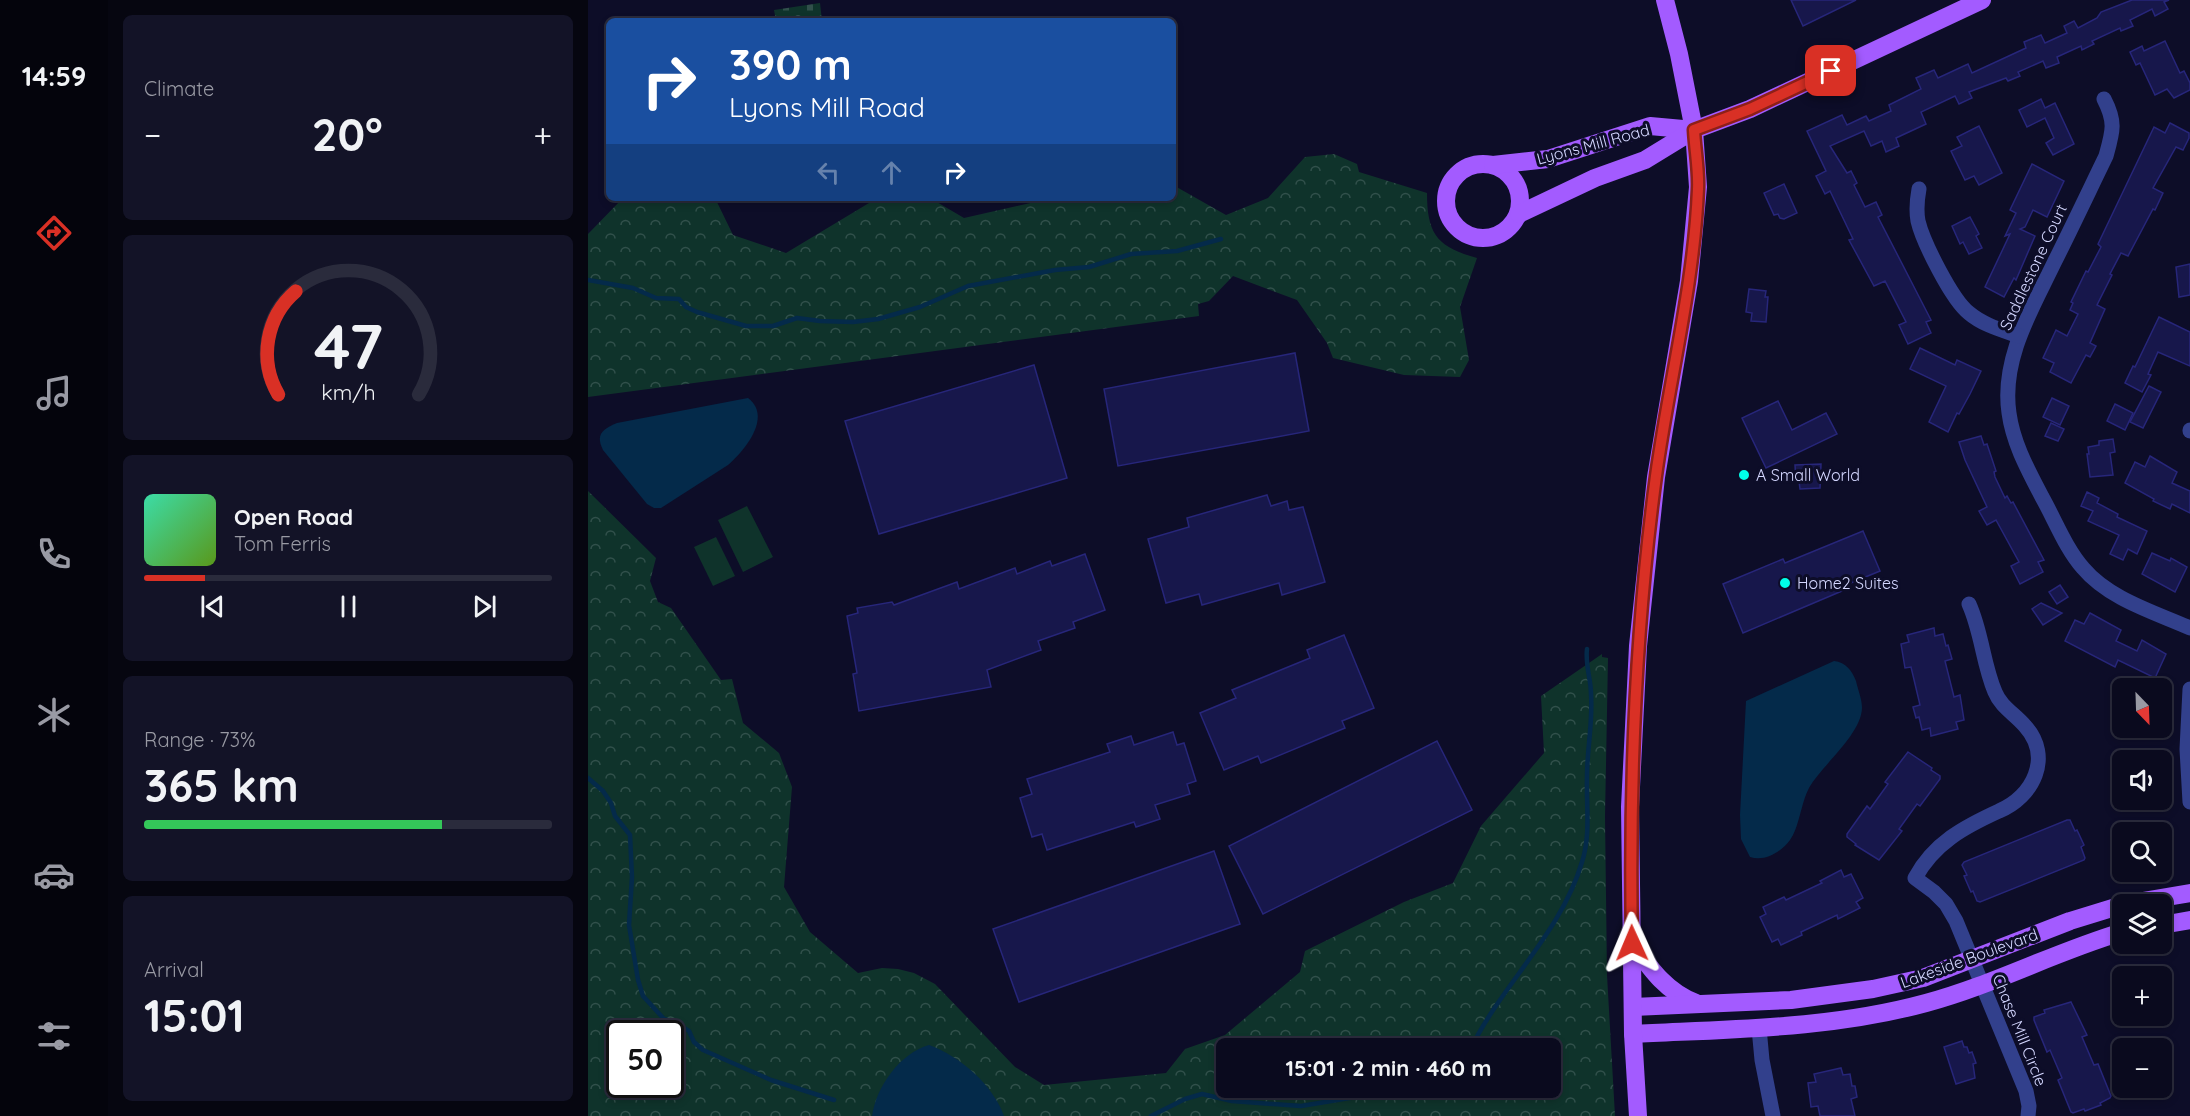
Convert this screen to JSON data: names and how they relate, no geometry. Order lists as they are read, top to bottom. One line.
{"streets":{"main road":["Lyons Mill Road","Lakeside Boulevard"],"street":["Saddlestone Court","Chase Mill Circle"]},"crossings":[["Lakeside Boulevard","Chase Mill Circle"]],"places":["A Small World","Home2 Suites"],"north":"bottom right","page":{"tabs":"14:59","tile":["Climate",["Range · 73%","365 km"],["Arrival","15:01"]],"turn":["390 m","Lyons Mill Road"],"heat":["−","20°","+"],"song":["Open Road","Tom Ferris"],"map_buttons":["+","−"],"limit":"50","trip":"15:01 · 2 min · 460 m","gauge":["47","km/h"]}}
